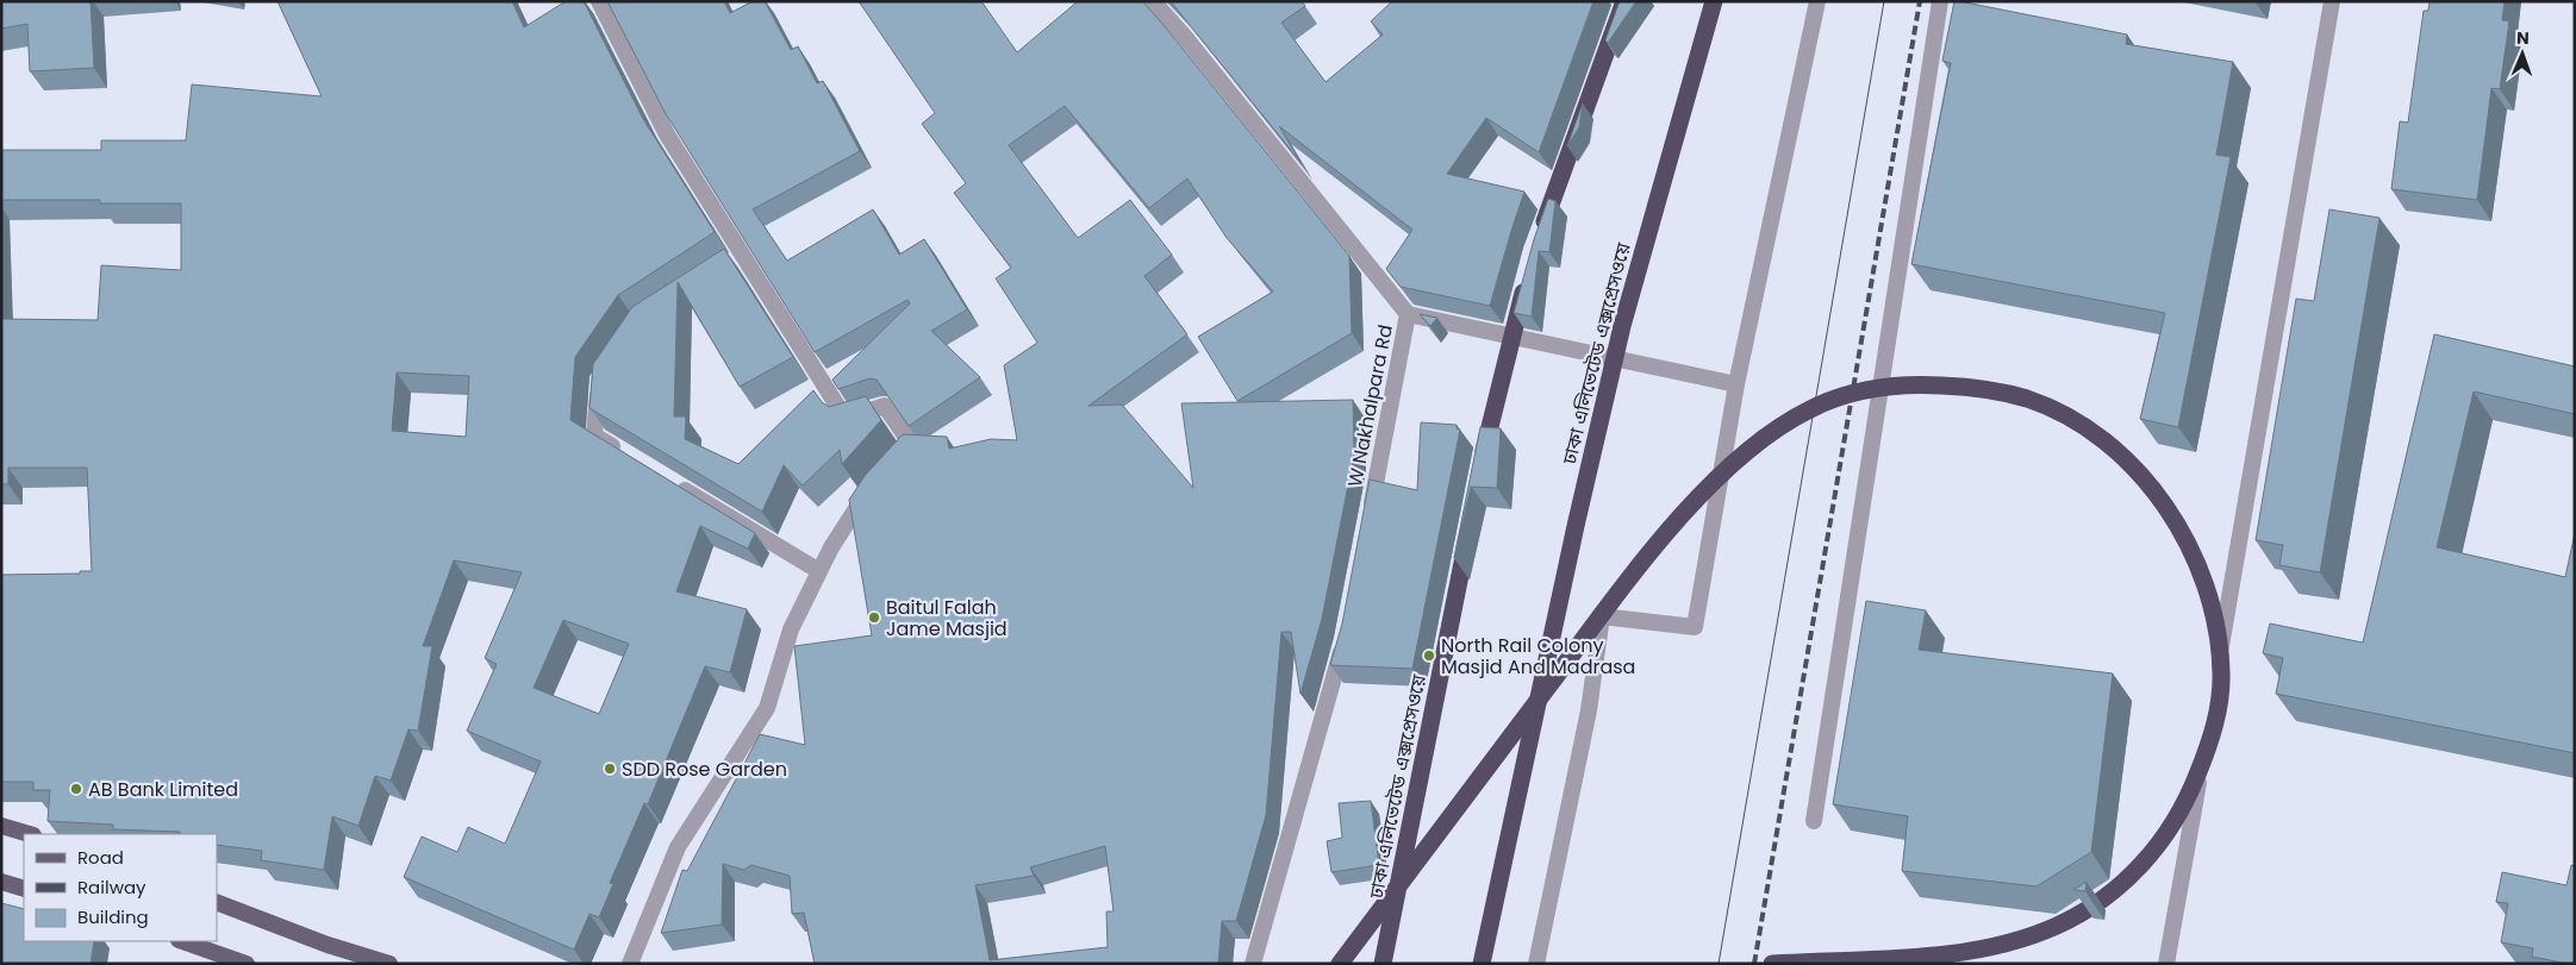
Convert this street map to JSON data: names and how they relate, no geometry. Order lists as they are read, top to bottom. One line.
{"streets":{"highway":["ঢাকা এলিভেটেড এক্সপ্রেসওয়ে"],"street":["W Nakhalpara Rd"]},"places":["Baitul Falah Jame Masjid","North Rail Colony Masjid And Madrasa","SDD Rose Garden","AB Bank Limited"],"legend":["Road","Railway","Building"],"north":"top"}
